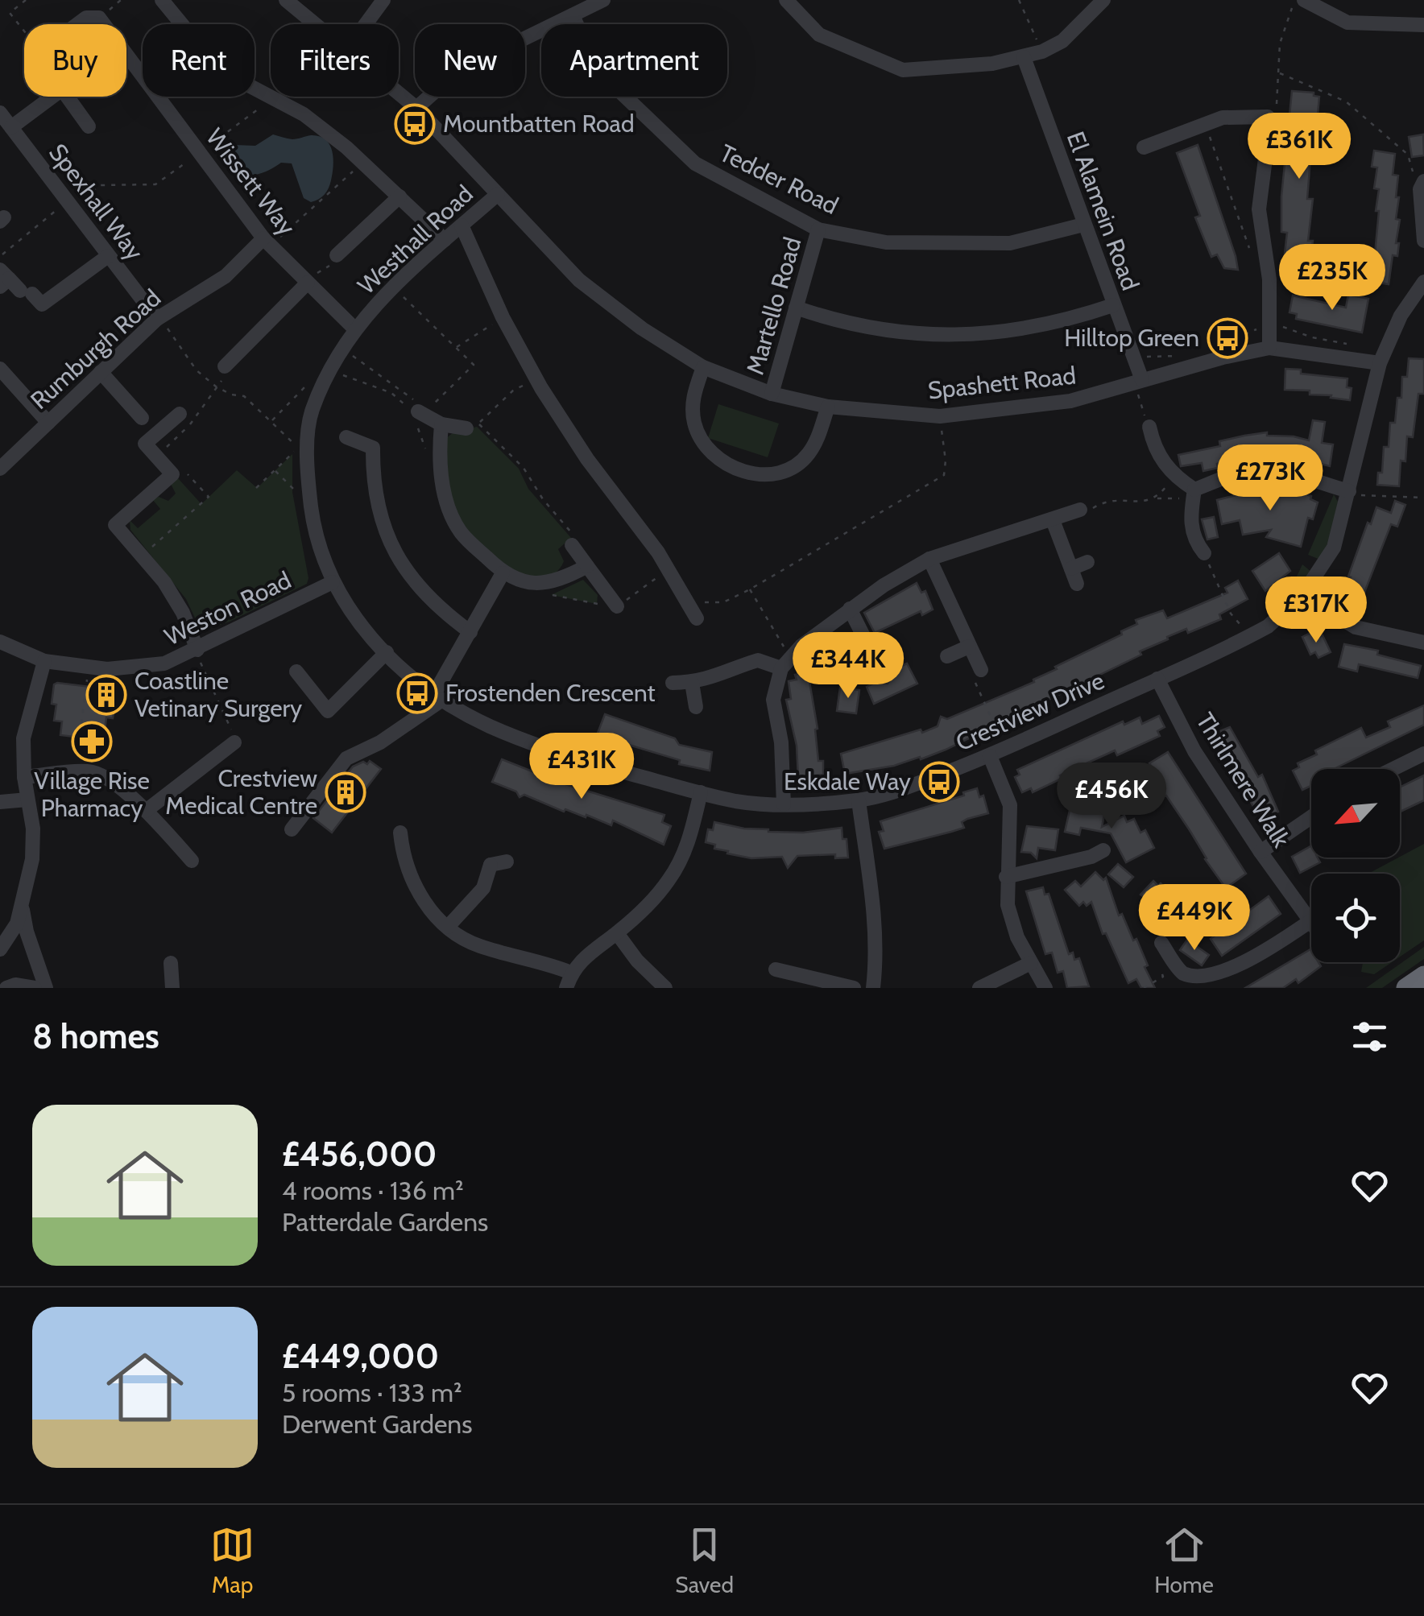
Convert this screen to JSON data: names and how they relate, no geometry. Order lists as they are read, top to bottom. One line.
{"streets":{"street":["Tedder Road","Wissett Way","Spexhall Way","El Alamein Road","Westhall Road","Martello Road","Rumburgh Road","Spashett Road","Weston Road","Crestview Drive","Thirlmere Walk"]},"crossings":[["Tedder Road","El Alamein Road"],["Tedder Road","Martello Road"],["Wissett Way","Westhall Road"],["Wissett Way","Rumburgh Road"],["Spexhall Way","Rumburgh Road"],["El Alamein Road","Spashett Road"],["Westhall Road","Spashett Road"],["Westhall Road","Weston Road"],["Westhall Road","Crestview Drive"],["Martello Road","Spashett Road"],["Spashett Road","Crestview Drive"],["Crestview Drive","Thirlmere Walk"]],"places":{"bus stop":["Mountbatten Road","Hilltop Green","Frostenden Crescent","Eskdale Way"],"building":["Coastline Vetinary Surgery","Crestview Medical Centre"],"pharmacy":["Village Rise Pharmacy"]},"north":"bottom left","page":{"chip":["Buy","Rent","Filters","New","Apartment"],"price":["£361K","£235K","£273K","£317K","£344K","£431K","£456K","£449K"],"heading":"8 homes","list":[{"name":"£456,000","note":"4 rooms · 136 m² · Patterdale Gardens"},{"name":"£449,000","note":"5 rooms · 133 m² · Derwent Gardens"}],"tabs":["Map","Saved","Home"]}}
